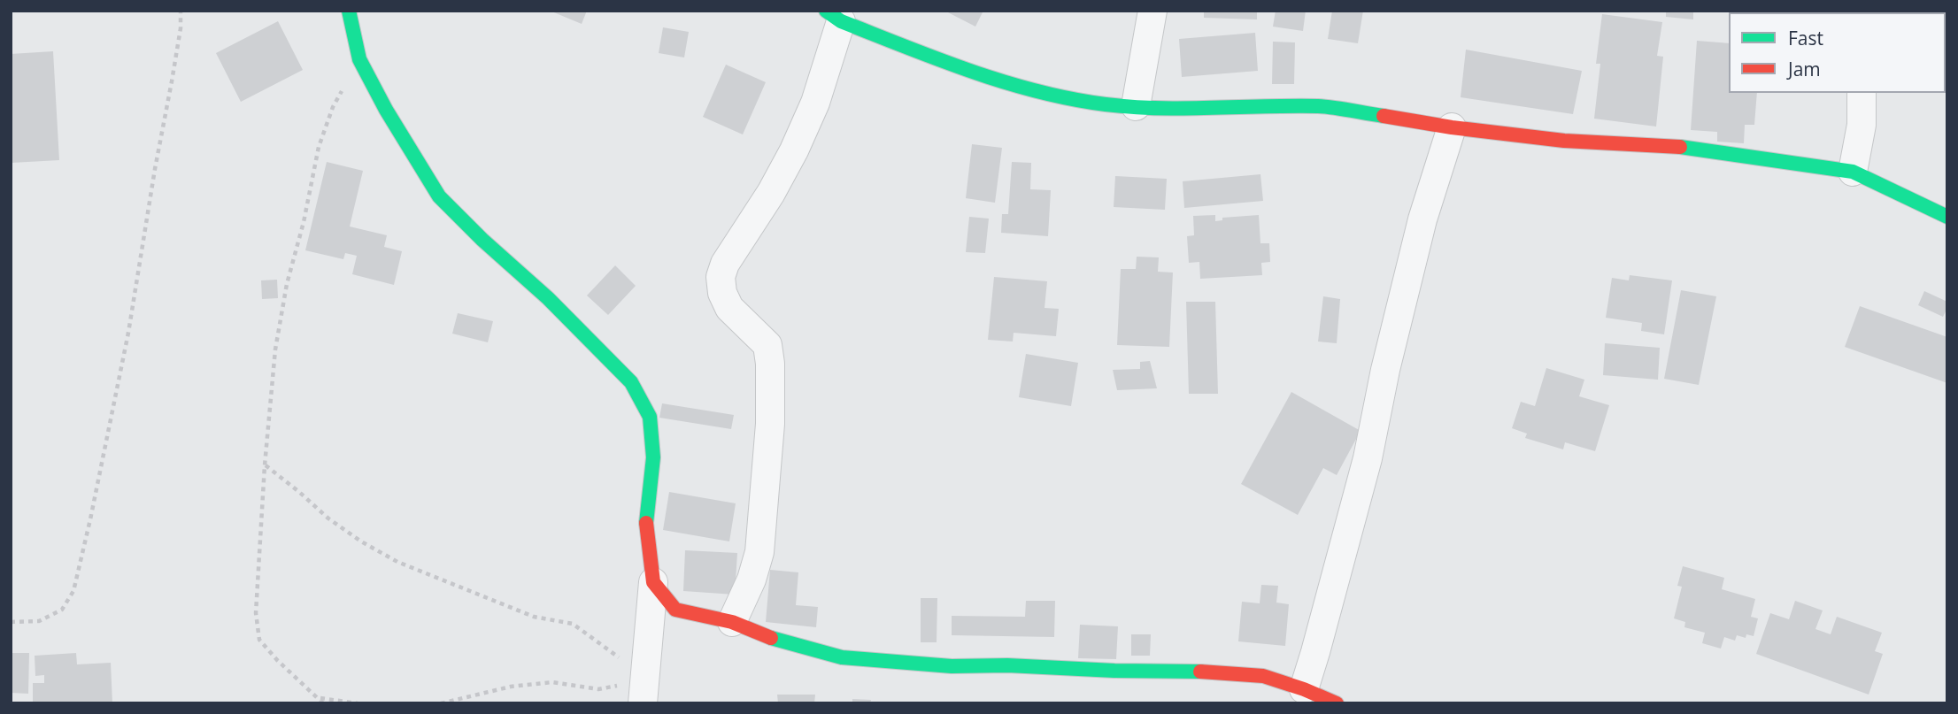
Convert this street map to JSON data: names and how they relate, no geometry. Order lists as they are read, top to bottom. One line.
{"legend":["Fast","Jam"]}
